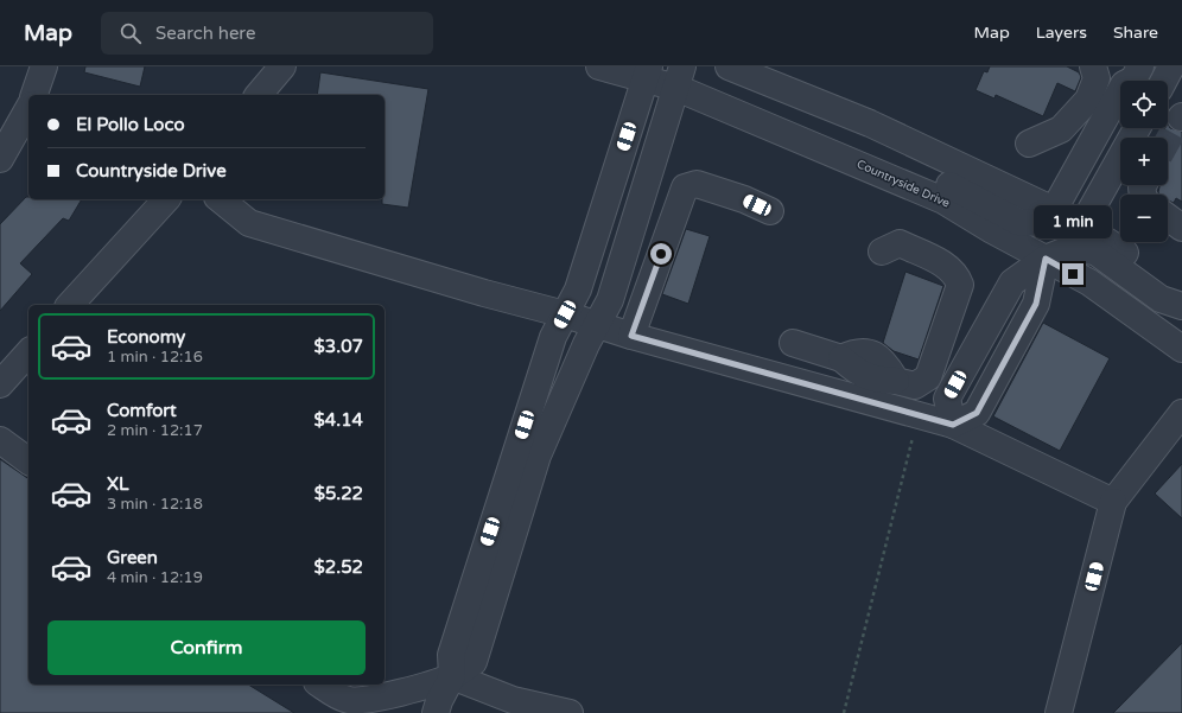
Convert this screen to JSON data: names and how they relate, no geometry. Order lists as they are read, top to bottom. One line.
{"streets":{"street":["Countryside Drive"]},"page":{"header":"Map","search":"Search here","nav":["Map","Layers","Share"],"map_buttons":["+","−"],"banner":["El Pollo Loco","Countryside Drive"],"bubble":"1 min","list":[{"name":"Economy","note":"1 min · 12:16","value":"$3.07"},{"name":"Comfort","note":"2 min · 12:17","value":"$4.14"},{"name":"XL","note":"3 min · 12:18","value":"$5.22"},{"name":"Green","note":"4 min · 12:19","value":"$2.52"}],"buttons":"Confirm"}}
